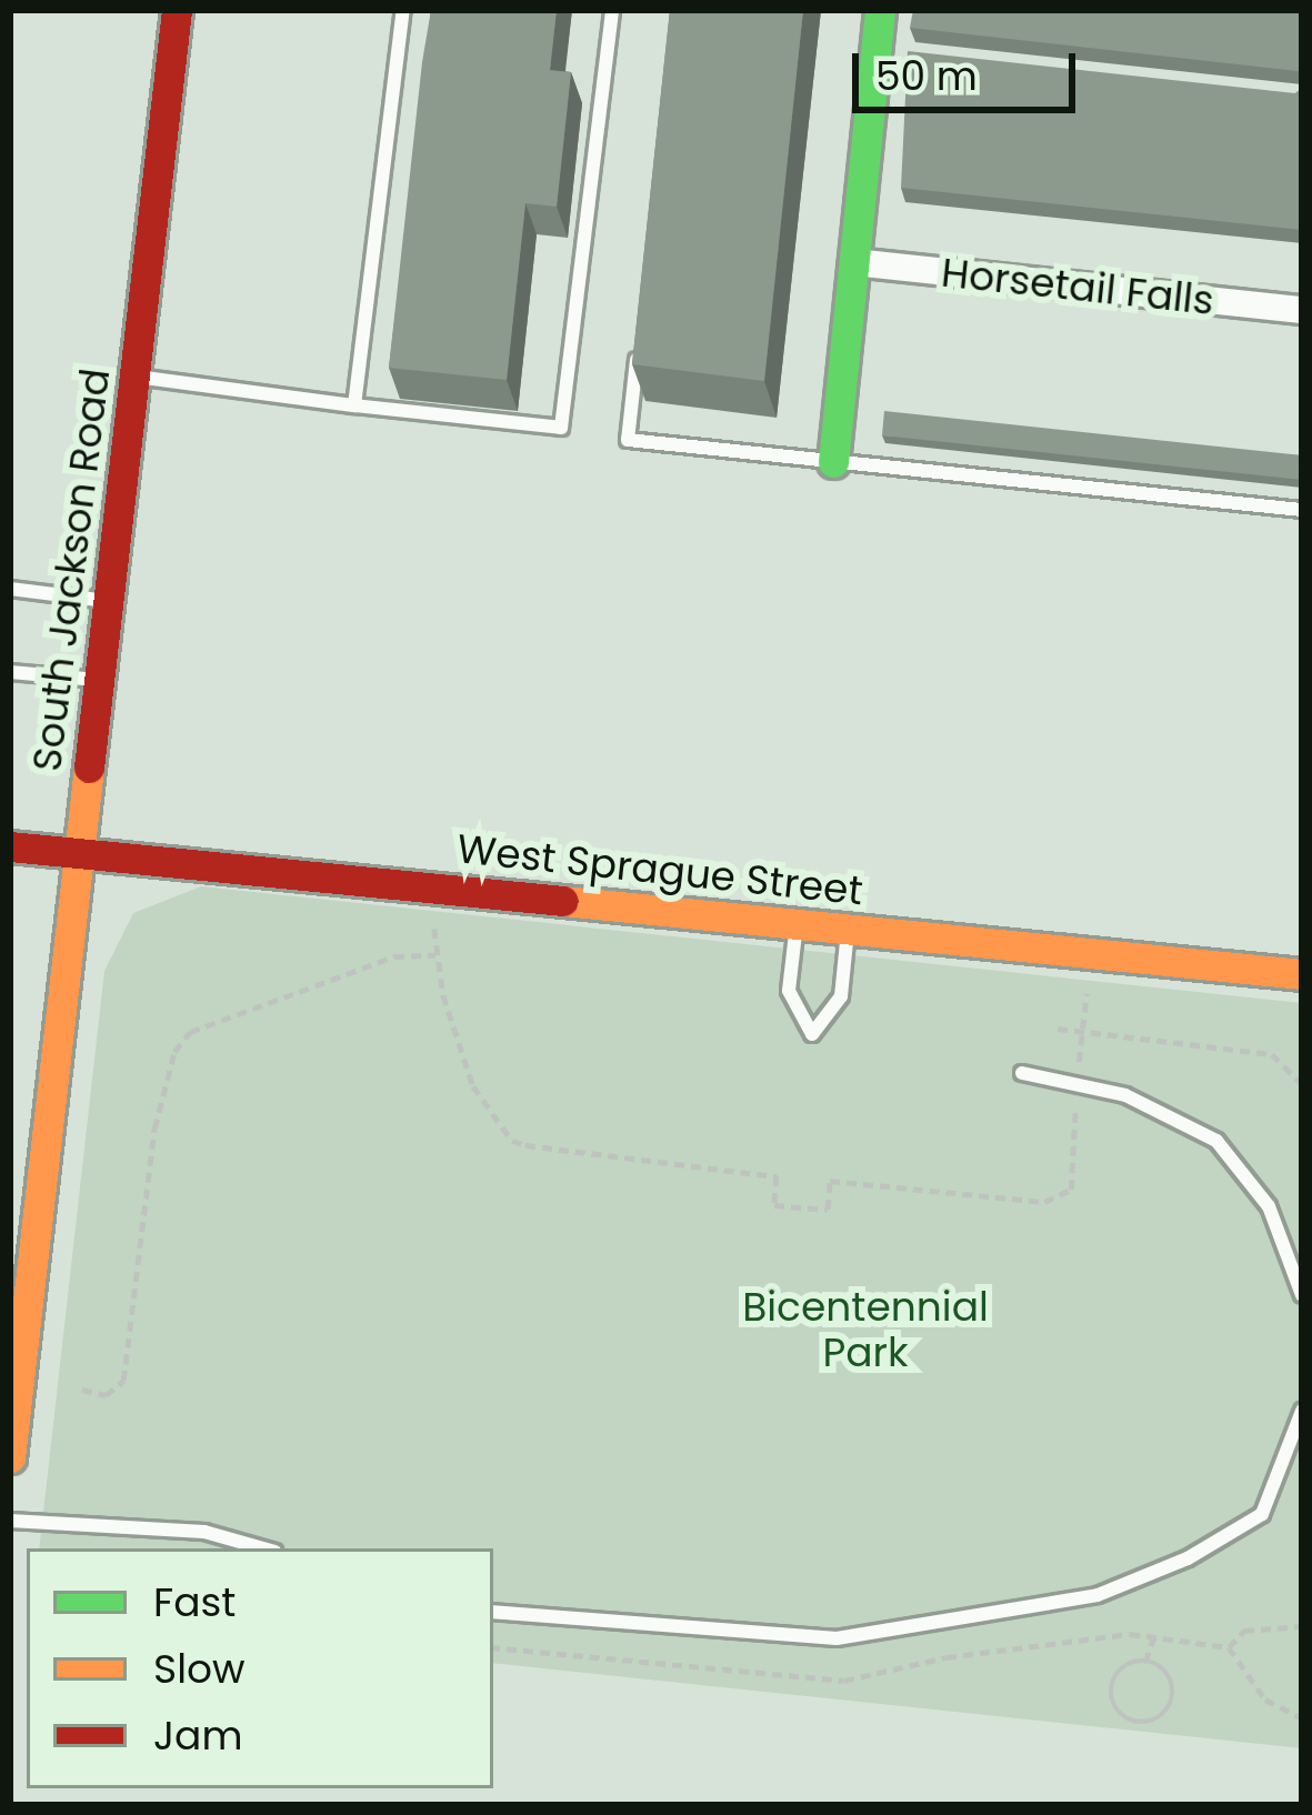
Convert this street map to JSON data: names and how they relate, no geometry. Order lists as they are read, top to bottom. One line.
{"streets":{"street":["Horsetail Falls","South Jackson Road","West Sprague Street"]},"crossings":[["South Jackson Road","West Sprague Street"]],"parks":["Bicentennial Park"],"legend":["Fast","Slow","Jam"],"scale_bar":"50 m"}
